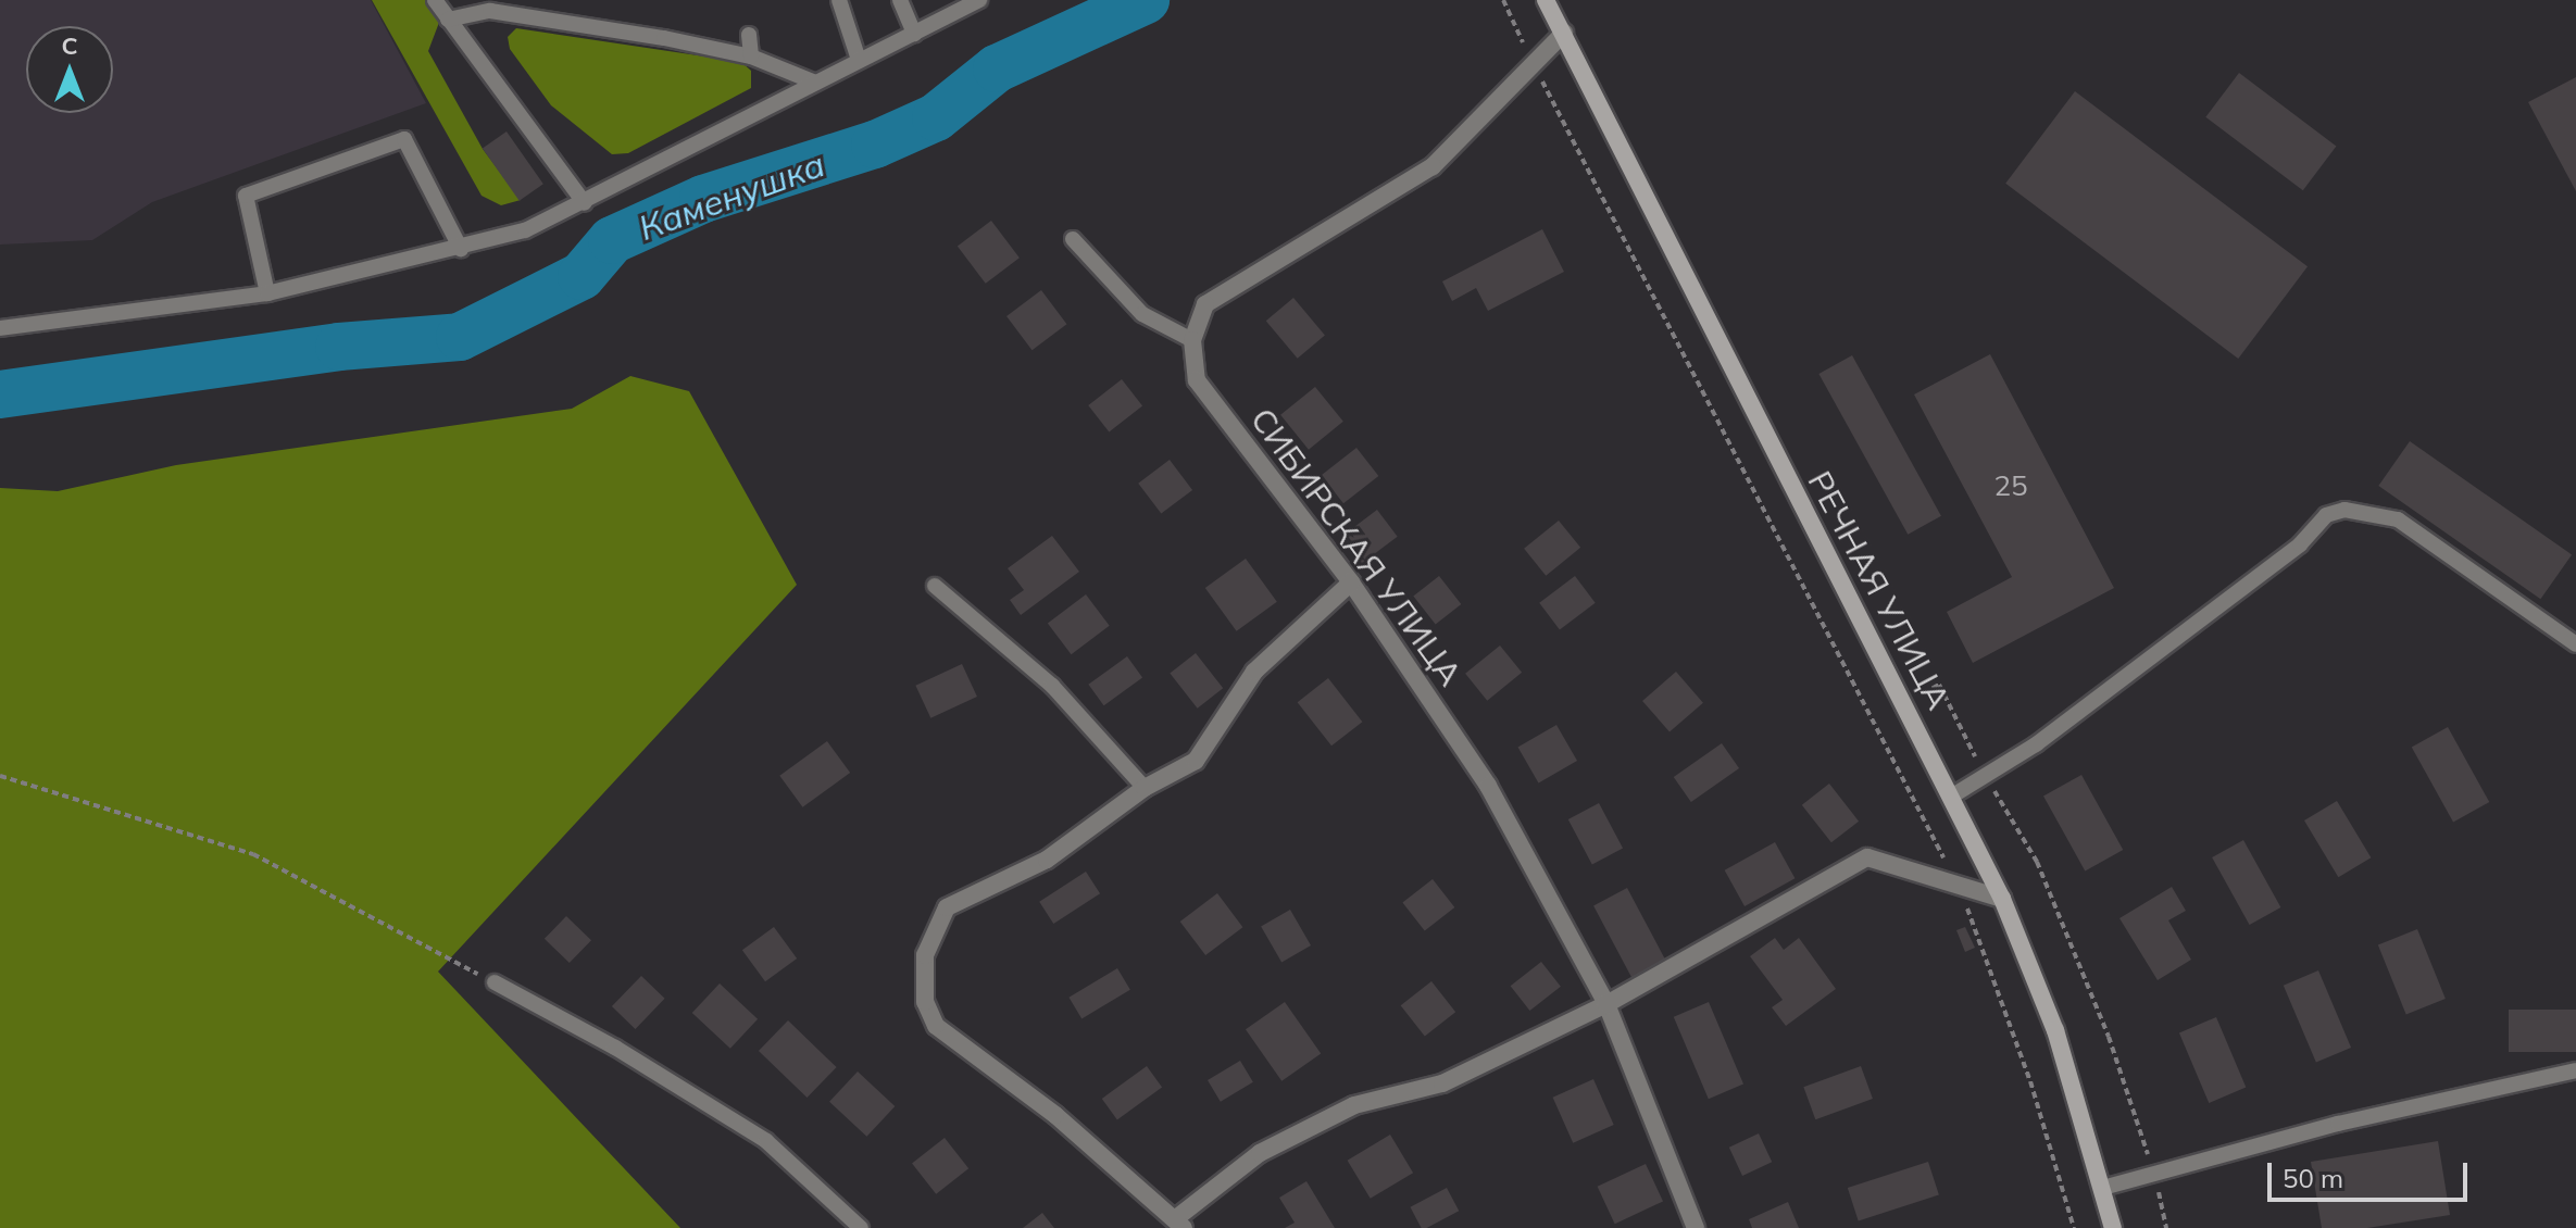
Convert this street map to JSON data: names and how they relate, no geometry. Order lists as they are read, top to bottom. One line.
{"streets":{"main road":["РЕЧНАЯ УЛИЦА"],"street":["СИБИРСКАЯ УЛИЦА"]},"water":["Каменушка"],"house_numbers":["25"],"scale_bar":"50 m","north":"top"}
